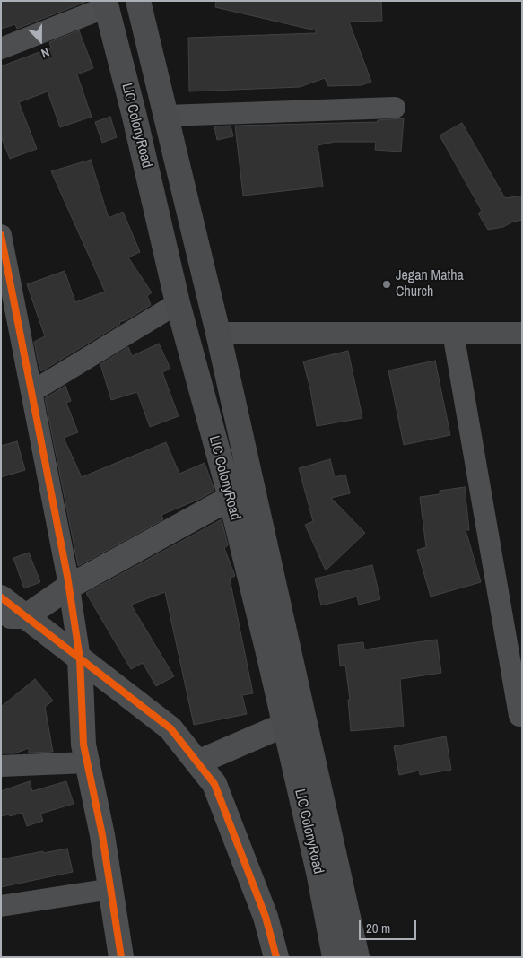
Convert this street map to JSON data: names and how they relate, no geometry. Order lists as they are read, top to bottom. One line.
{"streets":{"main road":["LIC ColonyRoad"]},"places":["Jegan Matha Church"],"scale_bar":"20 m","north":"bottom"}
